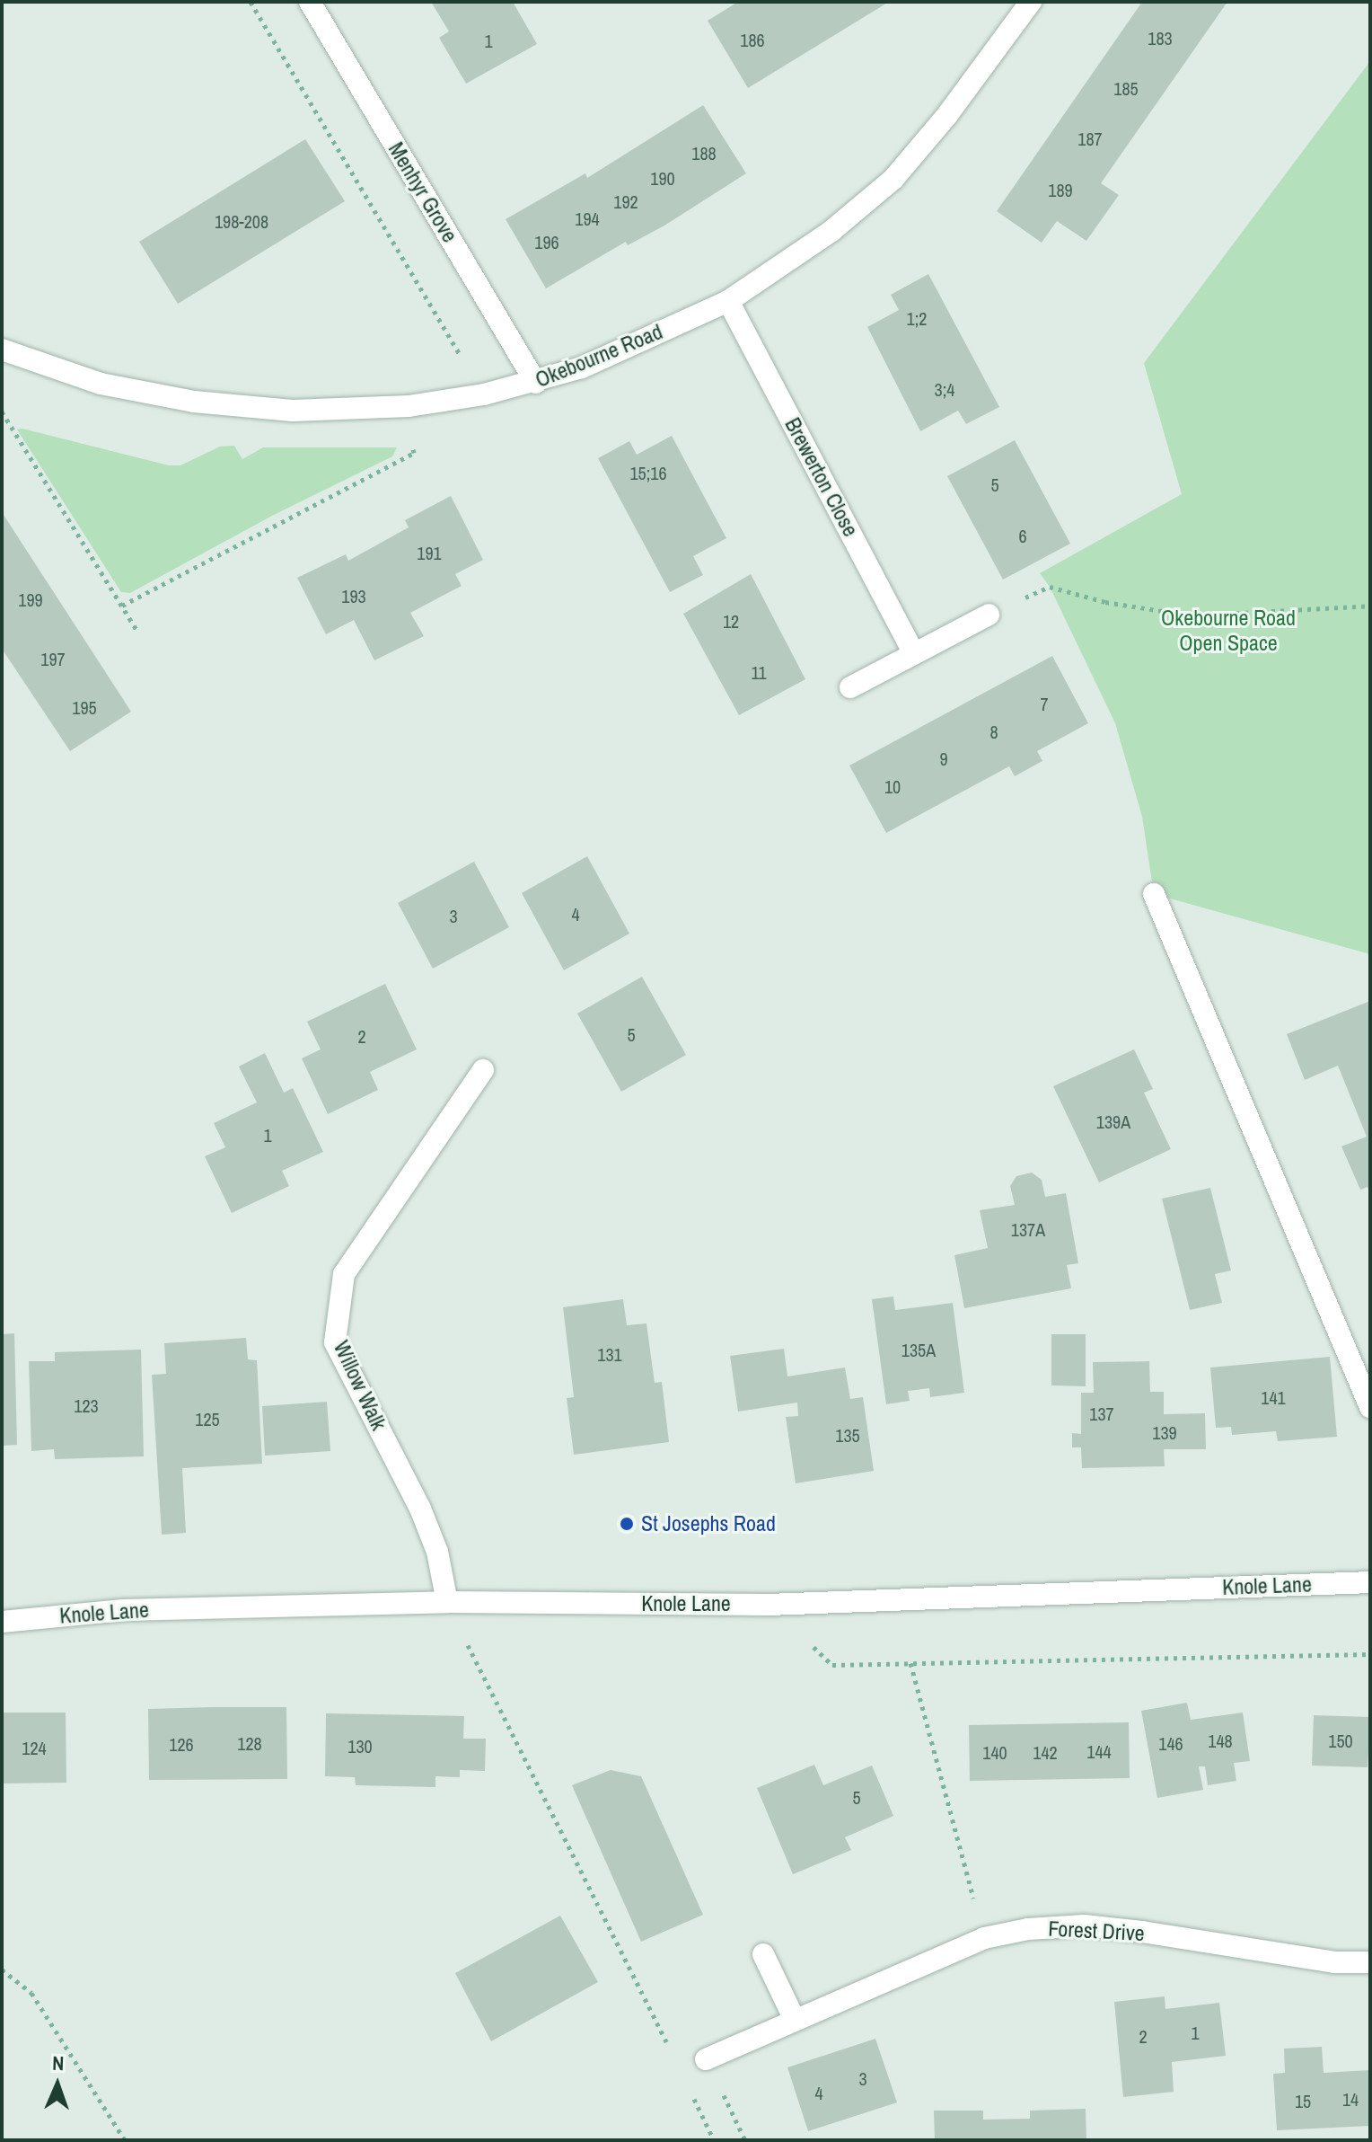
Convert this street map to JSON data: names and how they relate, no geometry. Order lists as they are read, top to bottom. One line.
{"streets":{"street":["Menhyr Grove","Okebourne Road","Brewerton Close","Willow Walk","Knole Lane","Forest Drive"]},"crossings":[["Menhyr Grove","Okebourne Road"],["Okebourne Road","Brewerton Close"],["Willow Walk","Knole Lane"]],"parks":["Okebourne Road Open Space"],"places":["St Josephs Road"],"house_numbers":["183","186","1","185","187","188","190","189","192","194","198-208","196","1;2","3;4","15;16","5","6","191","193","199","12","197","11","7","195","8","9","10","4","3","5","2","139A","1","137A","135A","131","141","123","137","125","139","135","148","150","128","146","126","130","124","144","140","142","5","1","2","3","4","14","15"],"north":"top"}
